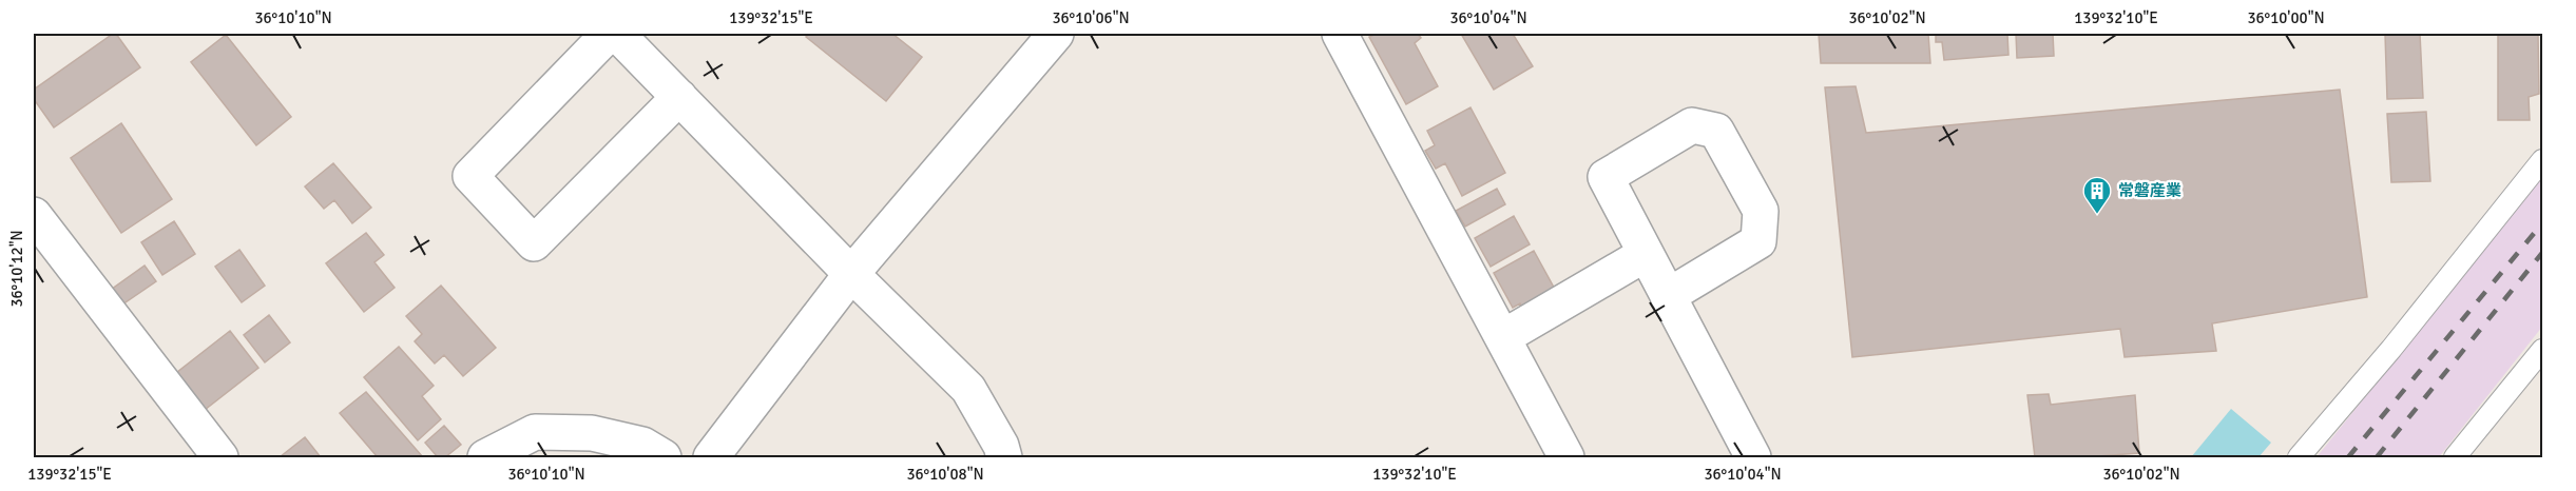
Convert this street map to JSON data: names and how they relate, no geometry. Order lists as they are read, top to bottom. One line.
{"places":{"building":["常磐産業"]},"coordinates":["36°10'10\"N","139°32'15\"E","36°10'06\"N","36°10'04\"N","36°10'02\"N","139°32'10\"E","36°10'00\"N","36°10'12\"N","36°10'08\"N"]}
